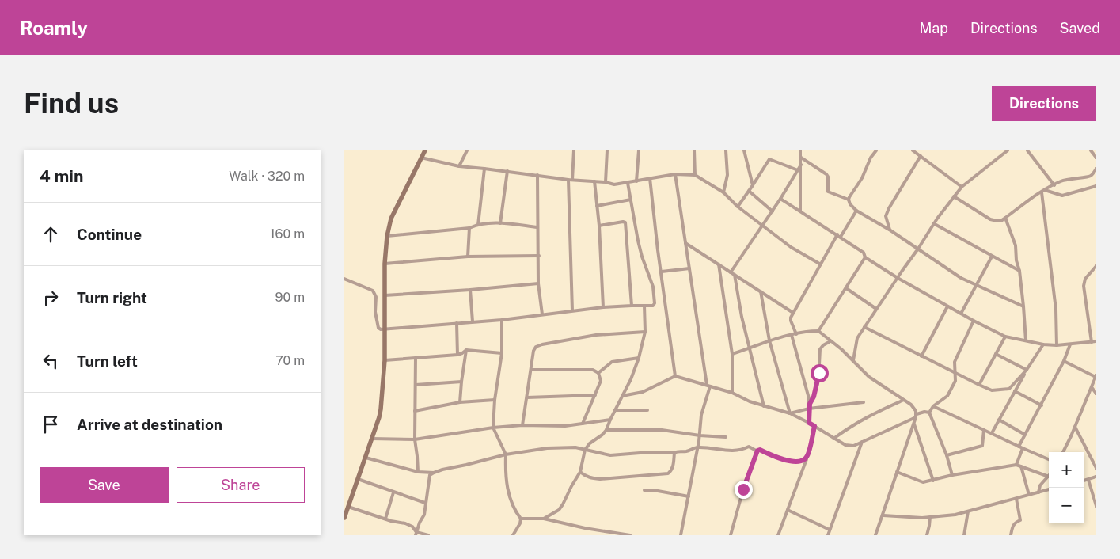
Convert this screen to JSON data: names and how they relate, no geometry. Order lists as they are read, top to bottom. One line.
{"page":{"header":"Roamly","nav":["Map","Directions","Saved"],"buttons":["Directions",["Save","Share"]],"title":"Find us","heading":["4 min","Walk · 320 m"],"list":[["Continue","160 m"],["Turn right","90 m"],["Turn left","70 m"],"Arrive at destination"],"map_buttons":["+","−"]}}
